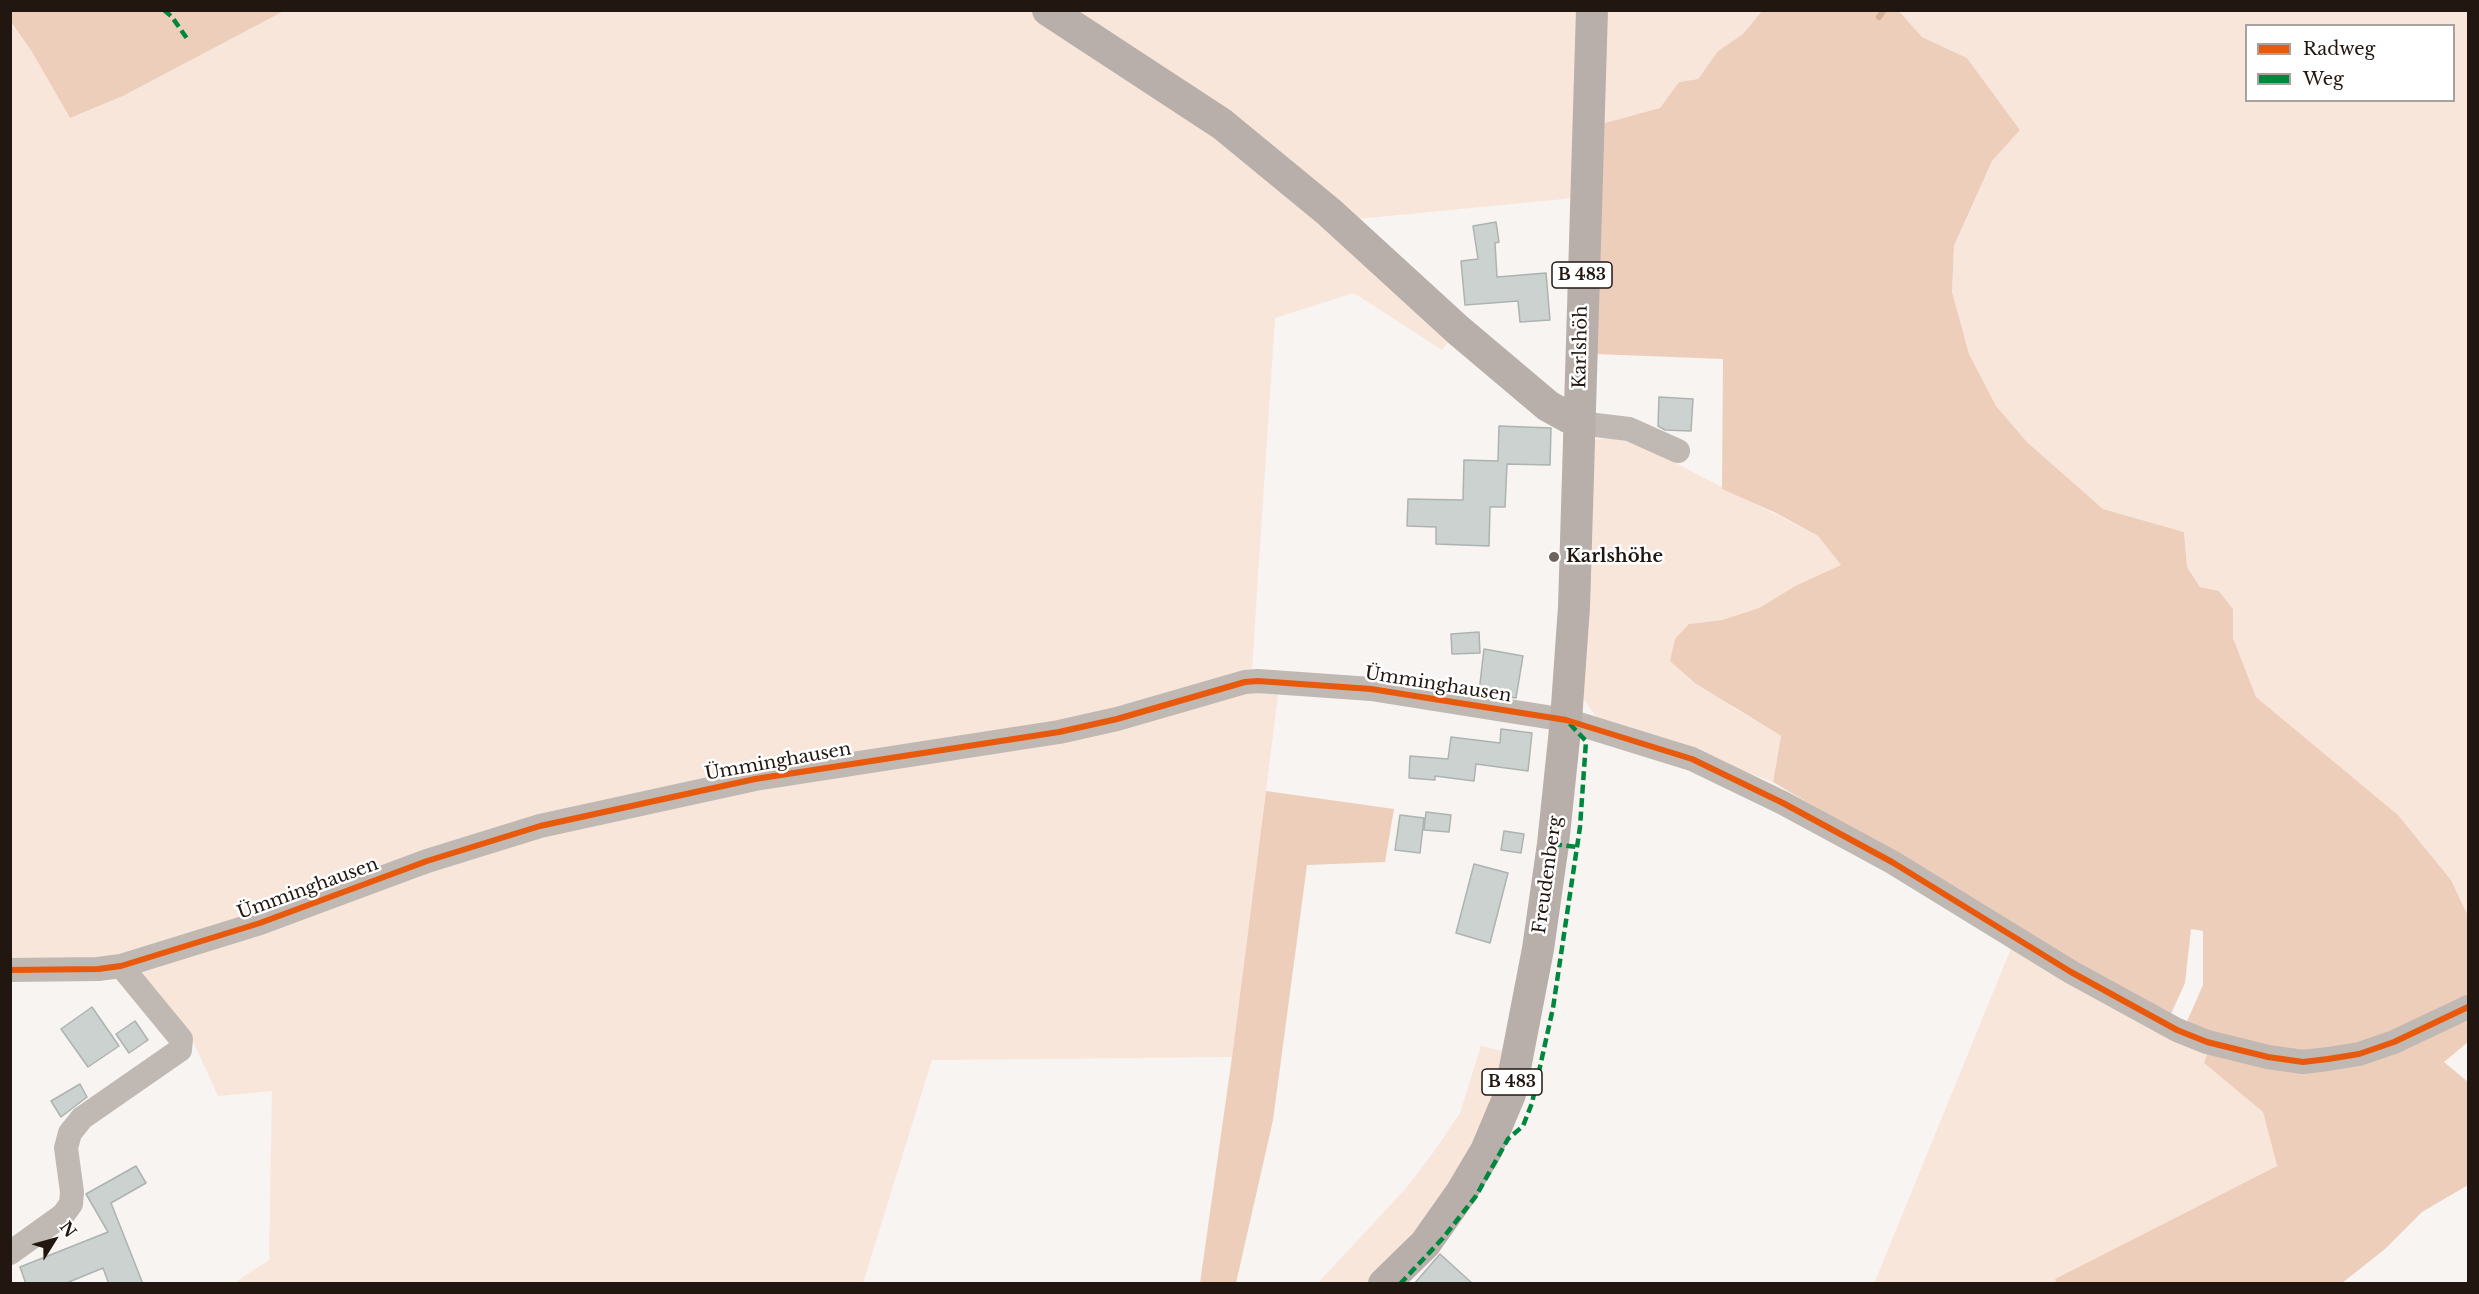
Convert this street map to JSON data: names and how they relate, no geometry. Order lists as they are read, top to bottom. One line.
{"streets":{"main road":["B 483","Karlshöh","Freudenberg"],"street":["Ümminghausen"]},"crossings":[["Karlshöh","Freudenberg"],["Ümminghausen","Freudenberg"]],"places":["Karlshöhe"],"legend":["Radweg","Weg"],"north":"top right"}
